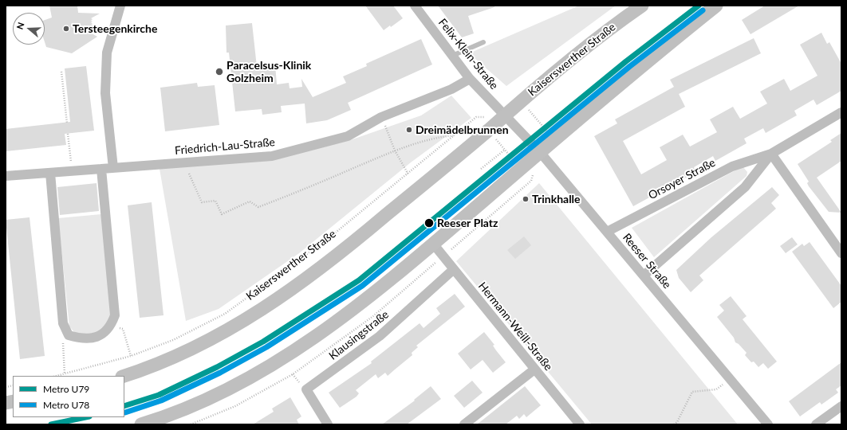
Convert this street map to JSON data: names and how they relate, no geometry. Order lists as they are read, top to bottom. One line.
{"streets":{"street":["Felix-Klein-Straße","Kaiserswerther Straße","Friedrich-Lau-Straße","Orsoyer Straße","Reeser Straße","Hermann-Weill-Straße","Klausingstraße"]},"crossings":[["Felix-Klein-Straße","Kaiserswerther Straße"],["Felix-Klein-Straße","Friedrich-Lau-Straße"],["Felix-Klein-Straße","Reeser Straße"],["Kaiserswerther Straße","Reeser Straße"],["Orsoyer Straße","Reeser Straße"],["Hermann-Weill-Straße","Klausingstraße"]],"places":["Tersteegenkirche","Paracelsus-Klinik Golzheim","Dreimädelbrunnen","Trinkhalle","Reeser Platz"],"lines":["metro line U79","metro line U78"],"legend":["Metro U79","Metro U78"],"north":"left"}
